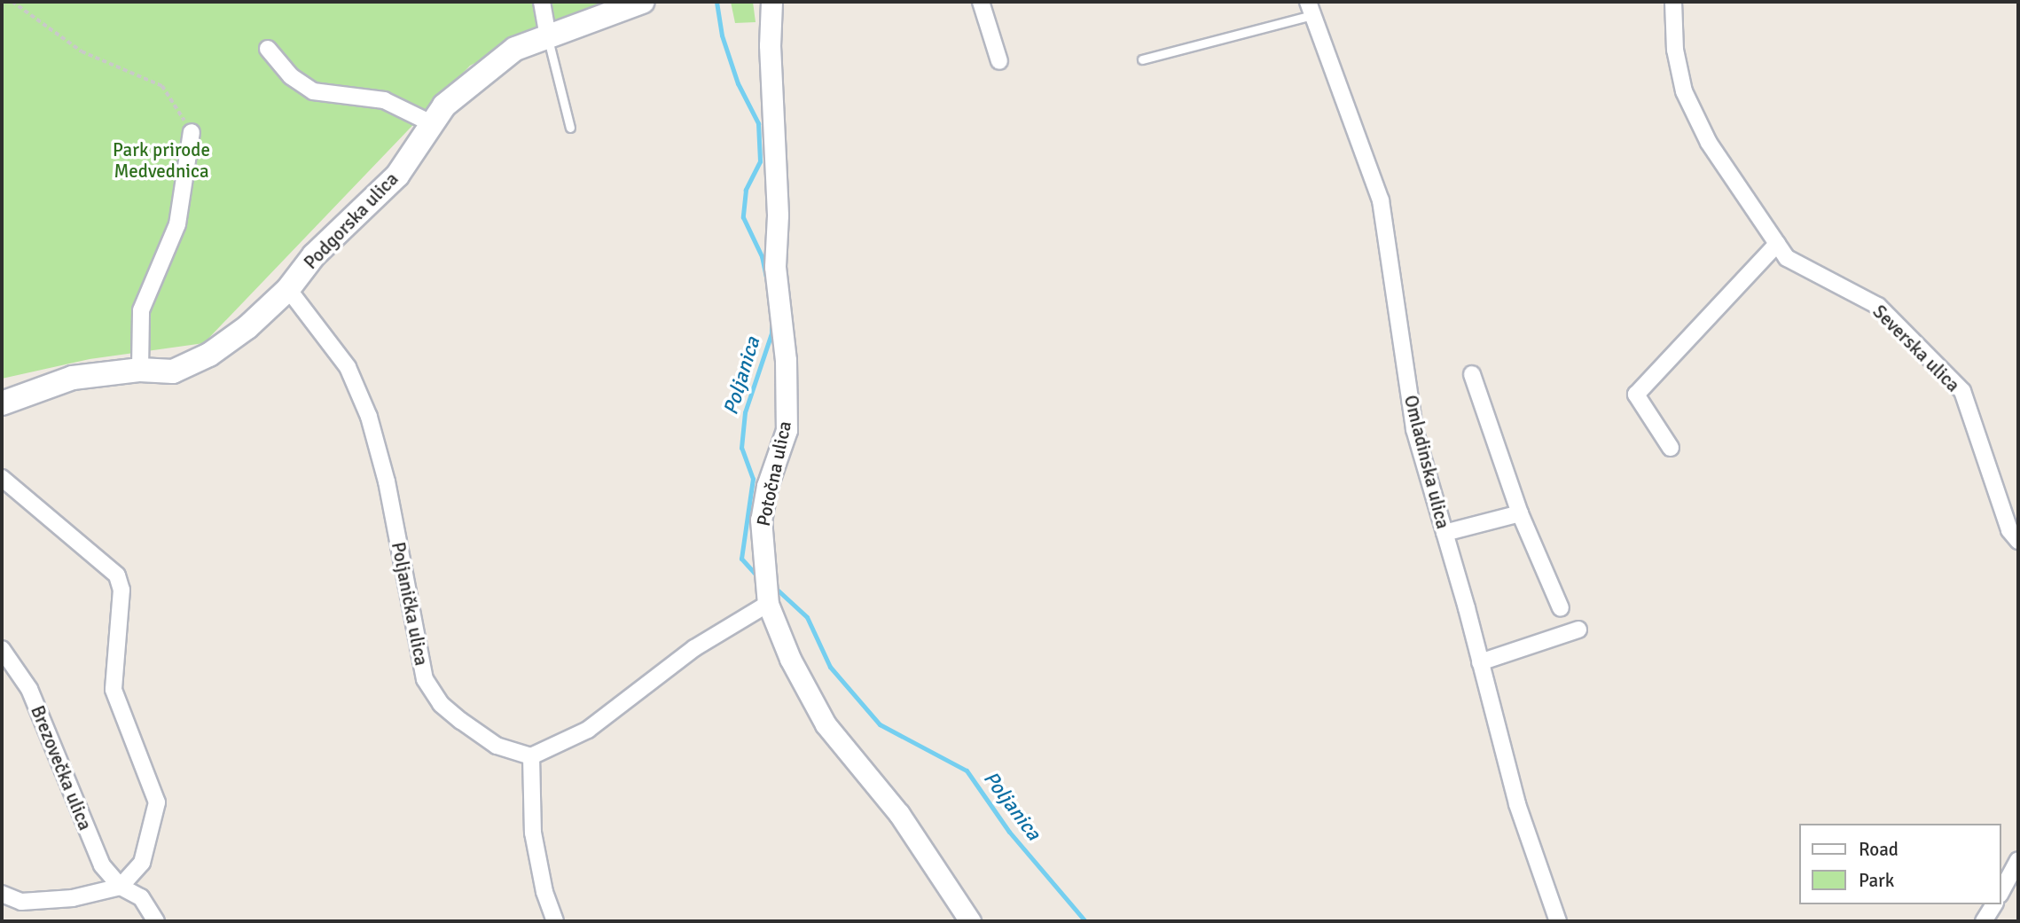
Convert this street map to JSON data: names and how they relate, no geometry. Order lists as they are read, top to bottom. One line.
{"streets":{"main road":["Podgorska ulica"],"street":["Severska ulica","Omladinska ulica","Potočna ulica","Poljanička ulica","Brezovečka ulica"]},"crossings":[["Podgorska ulica","Poljanička ulica"]],"water":["Poljanica"],"parks":["Park prirode Medvednica"],"legend":["Road","Park"]}
